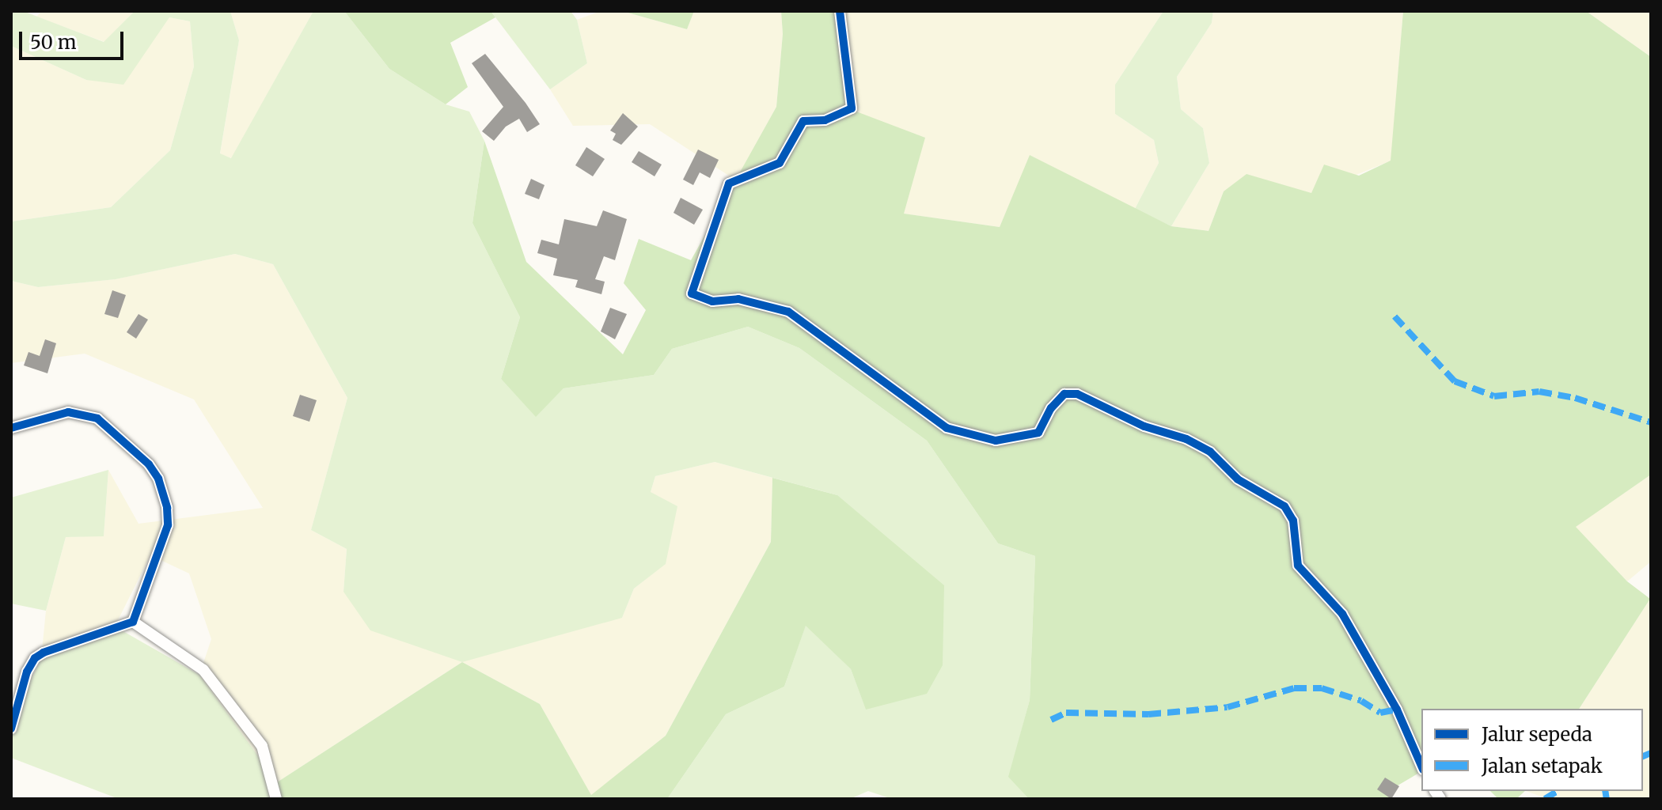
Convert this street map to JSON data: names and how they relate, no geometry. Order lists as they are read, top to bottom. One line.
{"legend":["Jalur sepeda","Jalan setapak"],"scale_bar":"50 m"}
